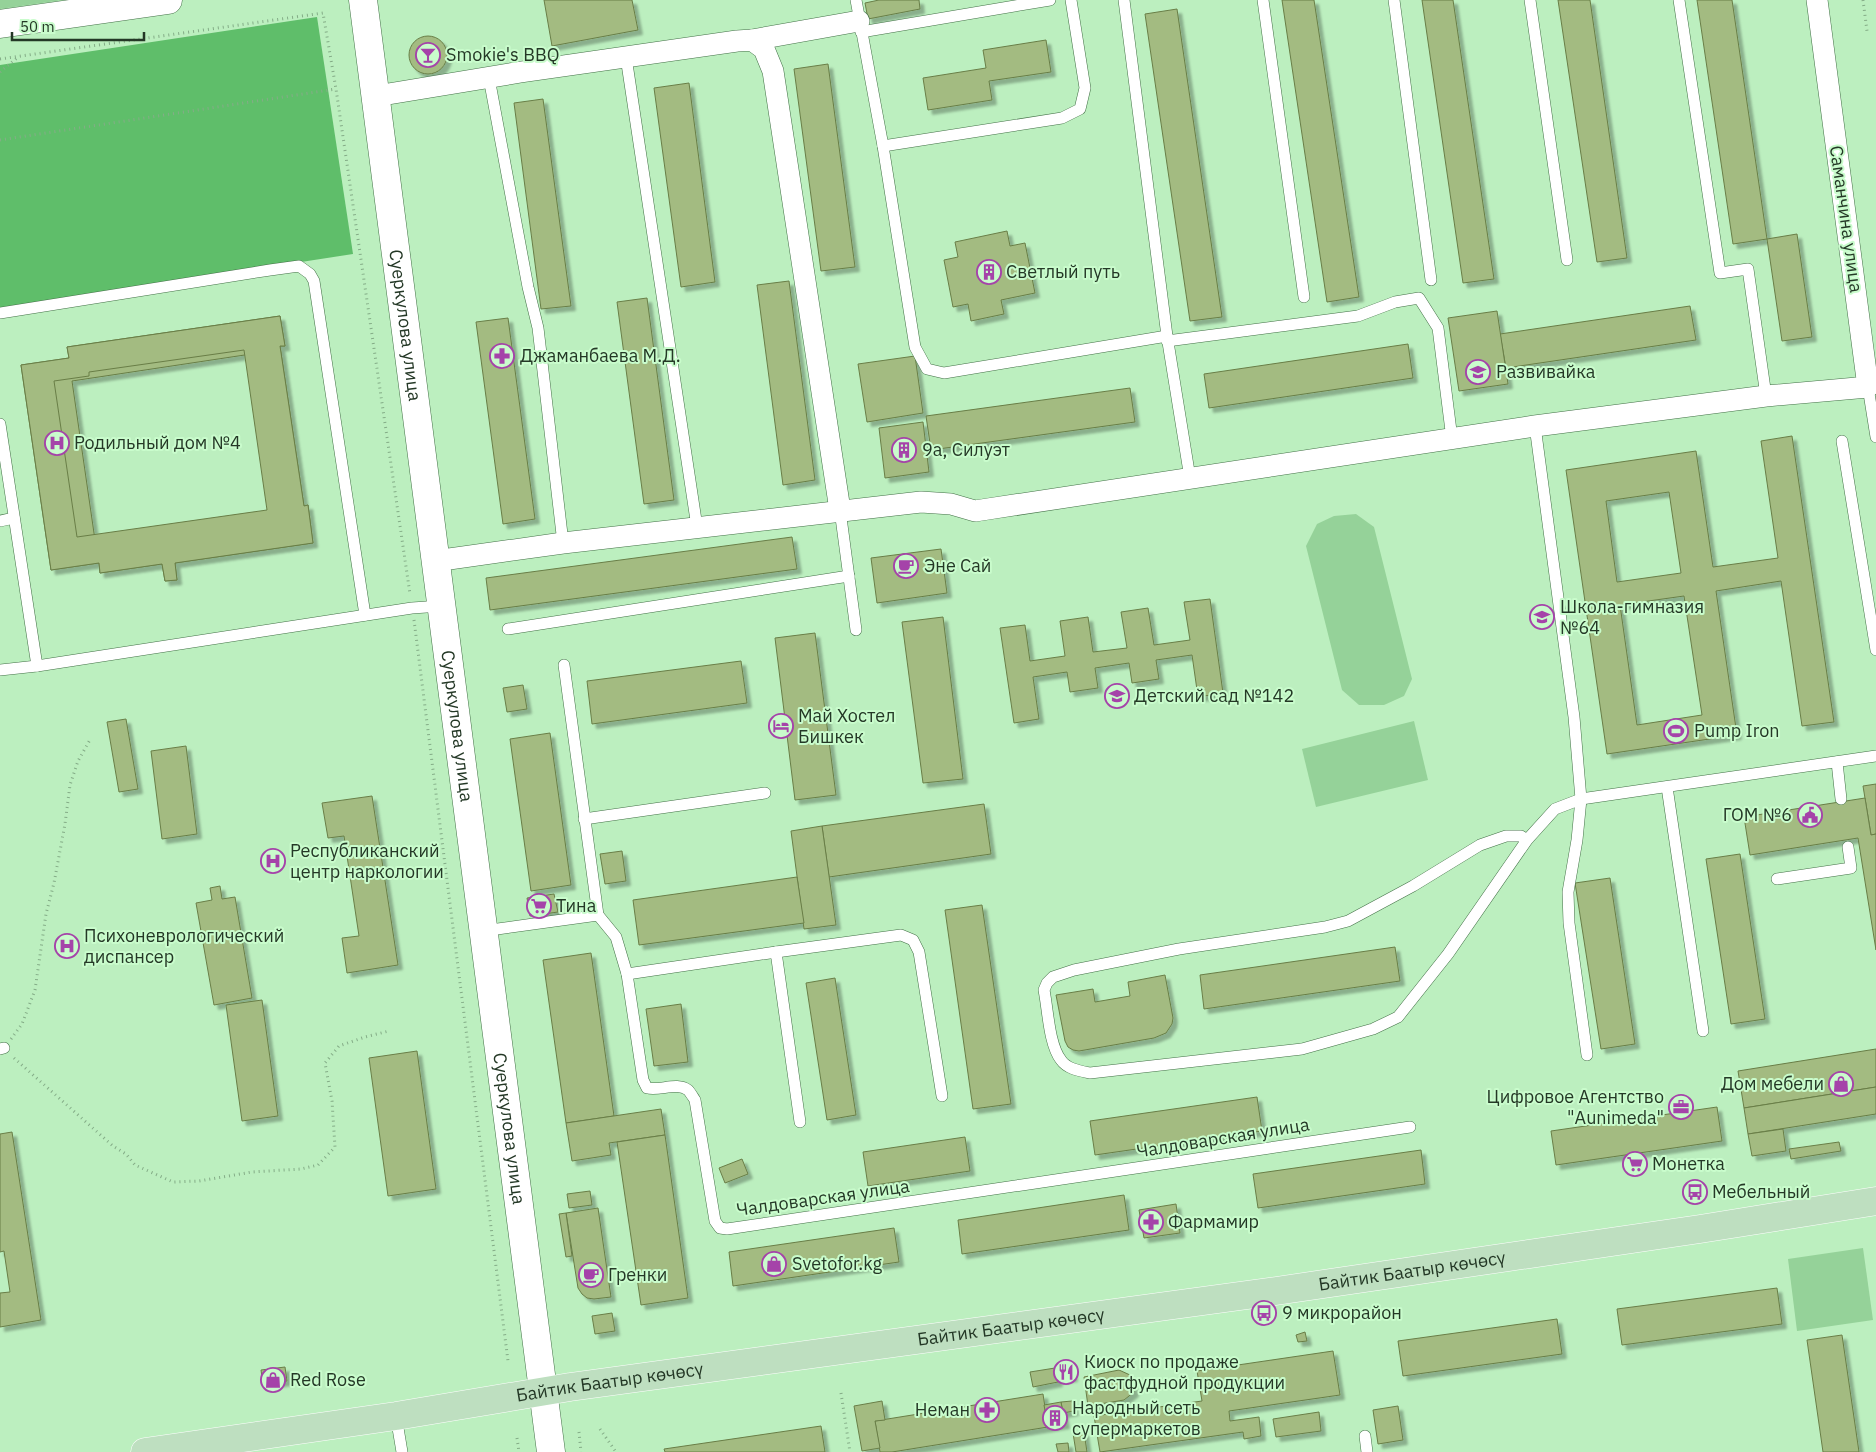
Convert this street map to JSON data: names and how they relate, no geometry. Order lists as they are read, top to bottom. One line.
{"streets":{"main road":["Байтик Баатыр көчөсү"],"street":["Саманчина улица","Суеркулова улица"],"lane":["Чалдоварская улица"]},"crossings":[["Суеркулова улица","Байтик Баатыр көчөсү"]],"places":{"bar":["Smokie's BBQ"],"building":["Светлый путь","9а, Силуэт","Народный сеть супермаркетов"],"pharmacy":["Джаманбаева М.Д.","Фармамир","Неман"],"school or university":["Развивайка","Школа-гимназия №64","Детский сад №142"],"hospital":["Родильный дом №4","Республиканский центр наркологии","Психоневрологический диспансер"],"cafe":["Эне Сай","Гренки"],"hotel":["Май Хостел Бишкек"],"sports":["Pump Iron"],"public building":["ГОМ №6"],"supermarket":["Тина","Монетка"],"shop":["Дом мебели","Svetofor.kg","Red Rose"],"office":["Цифровое Агентство \"Aunimeda\""],"bus stop":["Мебельный","9 микрорайон"],"restaurant":["Киоск по продаже фастфудной продукции"]},"scale_bar":"50 m"}
